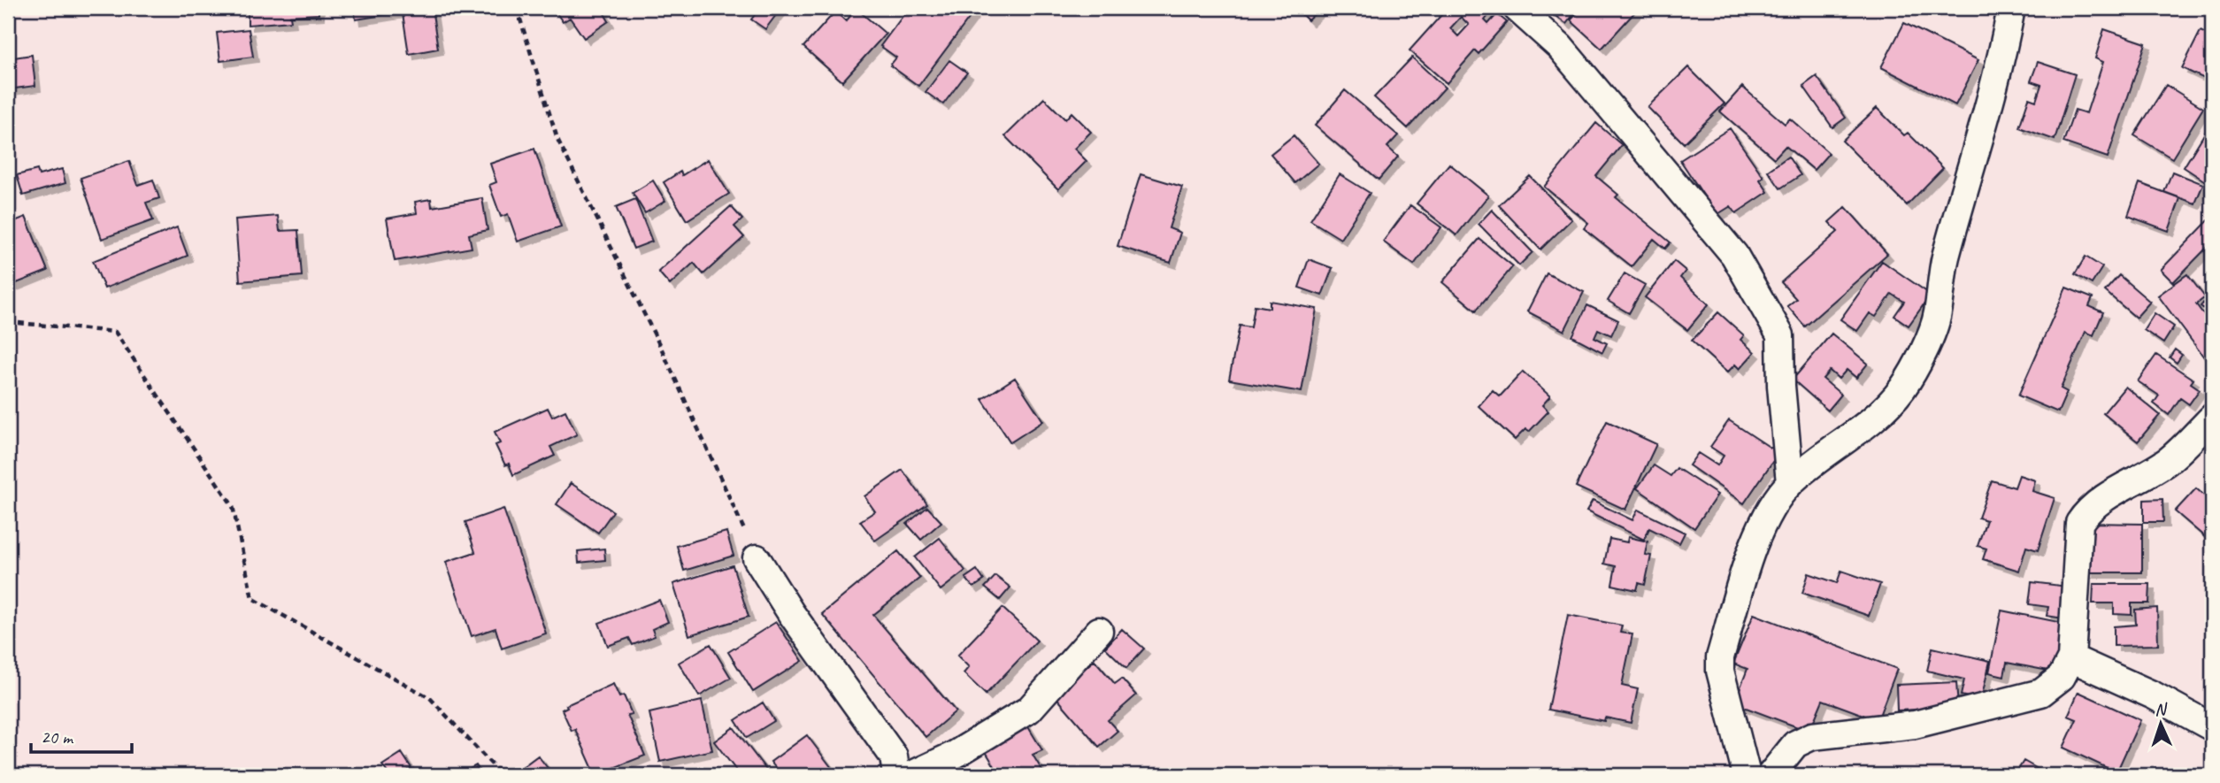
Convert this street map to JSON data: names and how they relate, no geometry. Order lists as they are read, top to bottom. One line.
{"scale_bar":"20 m","north":"top"}
